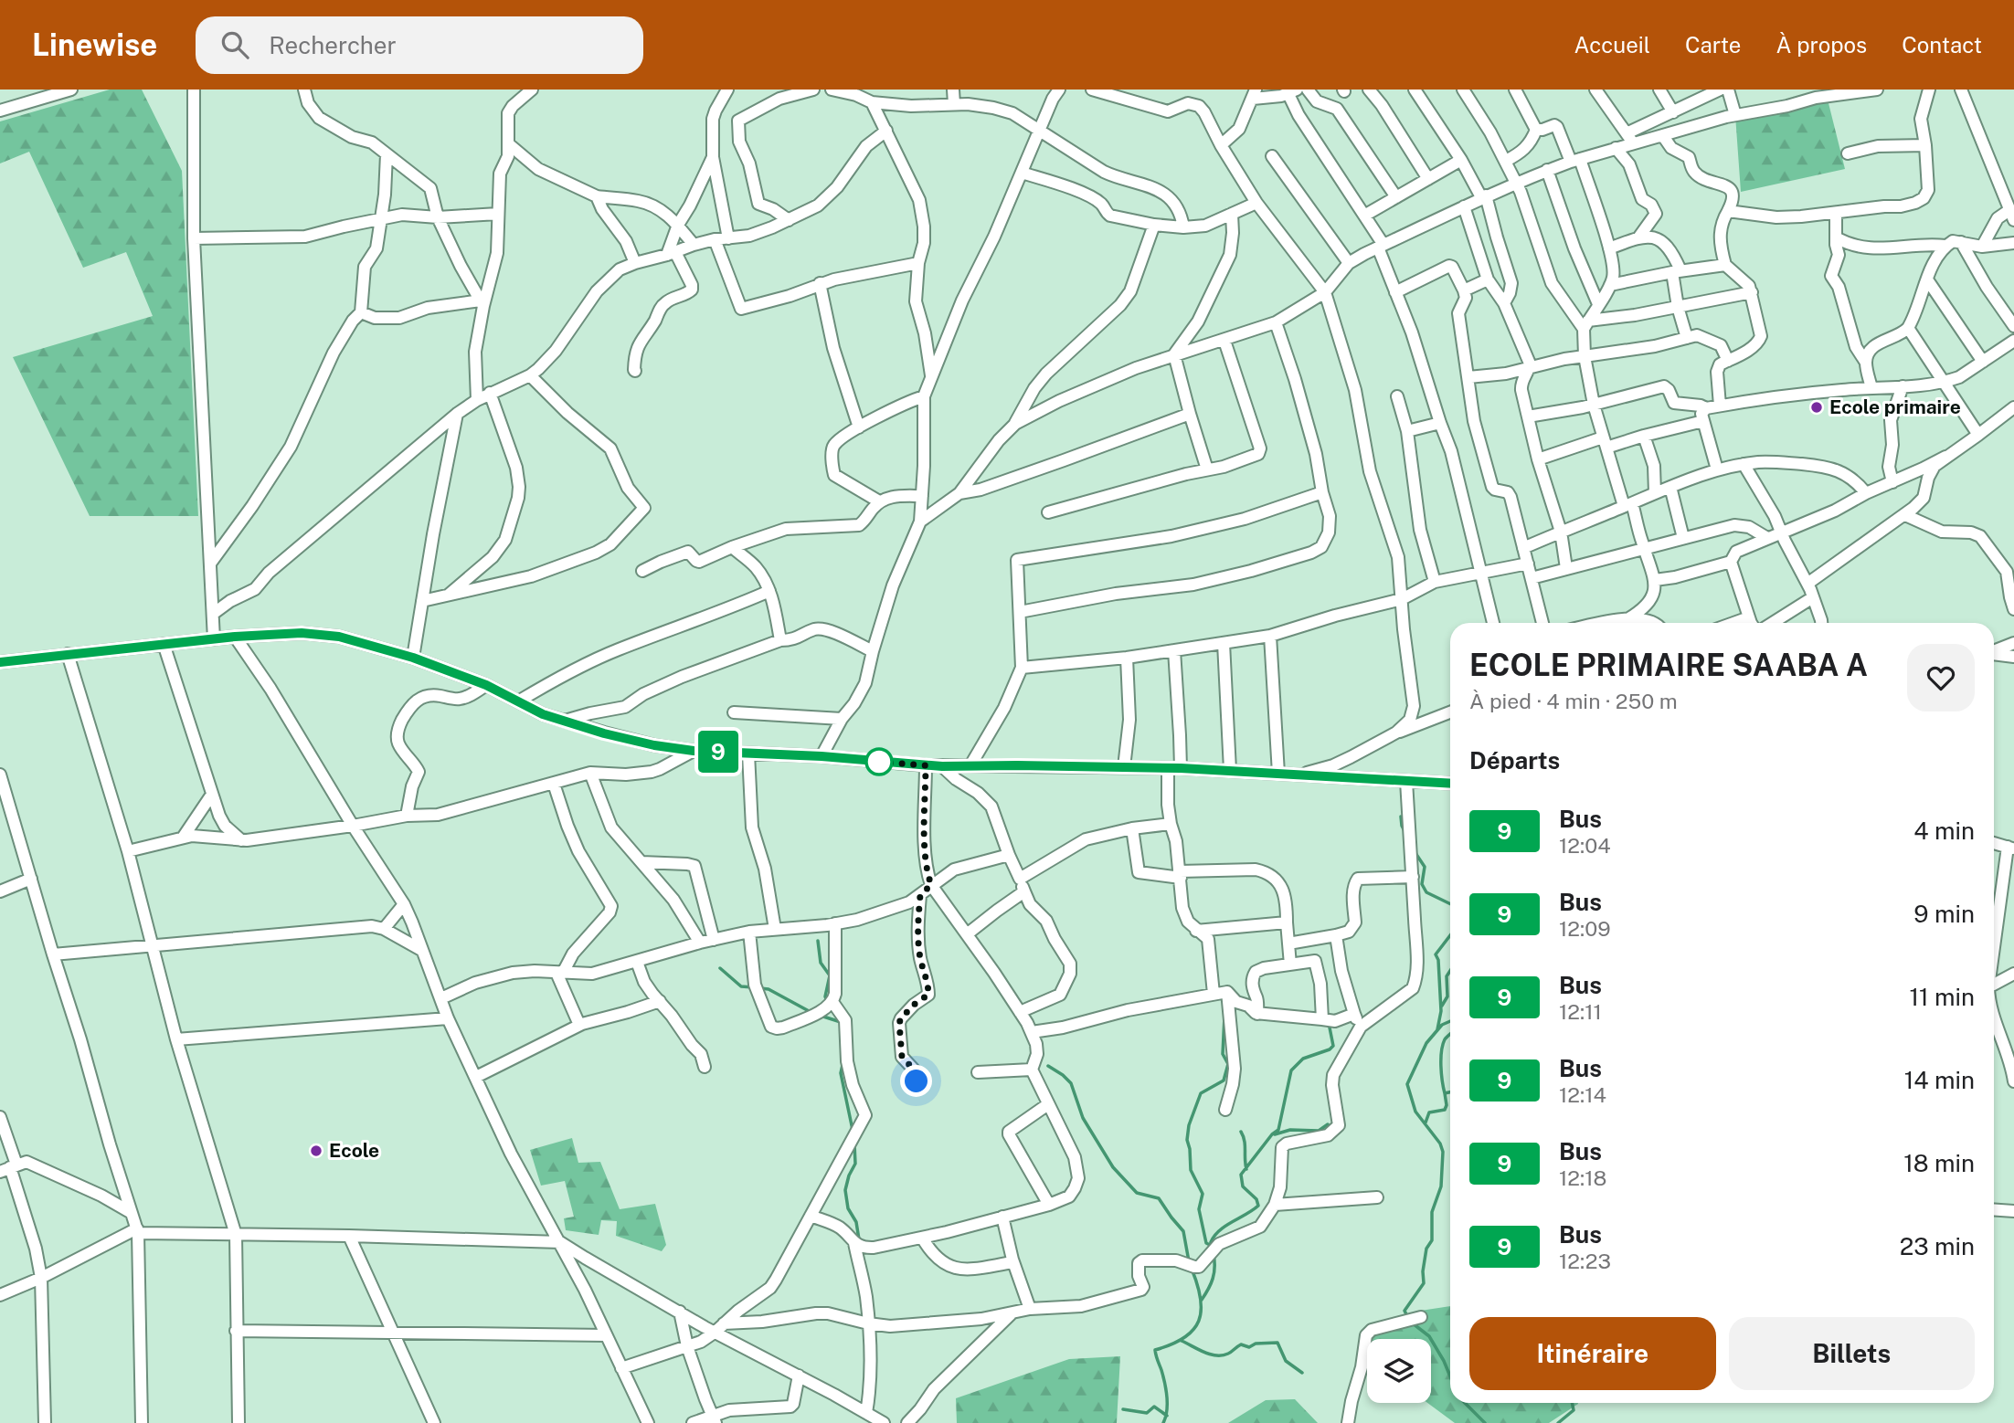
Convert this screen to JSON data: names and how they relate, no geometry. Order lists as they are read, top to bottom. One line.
{"places":["Ecole primaire","Ecole"],"lines":["bus line 9"],"page":{"header":"Linewise","search":"Rechercher","nav":["Accueil","Carte","À propos","Contact"],"on_map":"9","heading":[["ECOLE PRIMAIRE SAABA A","À pied · 4 min · 250 m"],"Départs"],"list":[{"mark":"9","name":"Bus","note":"12:04","value":"4 min"},{"mark":"9","name":"Bus","note":"12:09","value":"9 min"},{"mark":"9","name":"Bus","note":"12:11","value":"11 min"},{"mark":"9","name":"Bus","note":"12:14","value":"14 min"},{"mark":"9","name":"Bus","note":"12:18","value":"18 min"},{"mark":"9","name":"Bus","note":"12:23","value":"23 min"}],"buttons":["Itinéraire","Billets"]}}
